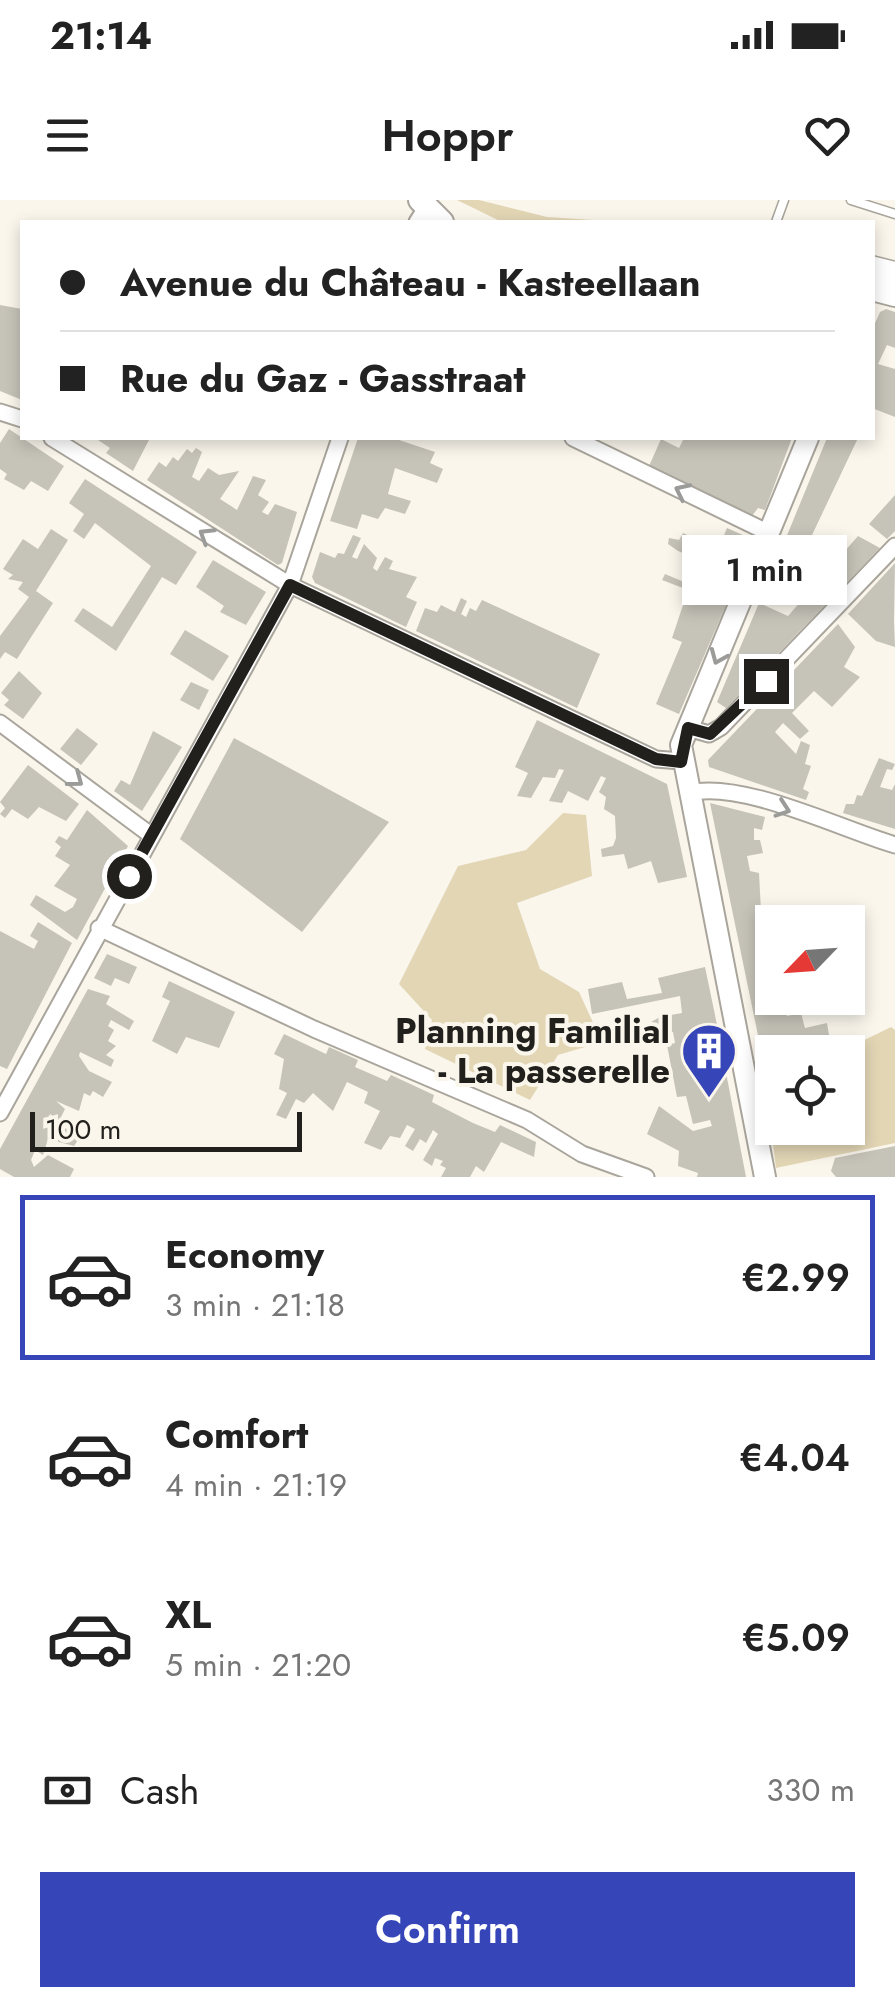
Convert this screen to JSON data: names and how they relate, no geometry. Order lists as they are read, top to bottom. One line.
{"places":{"building":["Planning Familial - La passerelle"]},"scale_bar":"100 m","north":"bottom left","page":{"status":"21:14","header":"Hoppr","banner":["Avenue du Château - Kasteellaan","Rue du Gaz - Gasstraat"],"bubble":"1 min","scale":"100 m","list":[{"name":"Economy","note":"3 min · 21:18","value":"€2.99"},{"name":"Comfort","note":"4 min · 21:19","value":"€4.04"},{"name":"XL","note":"5 min · 21:20","value":"€5.09"}],"pay":["Cash","330 m"],"buttons":"Confirm"}}
